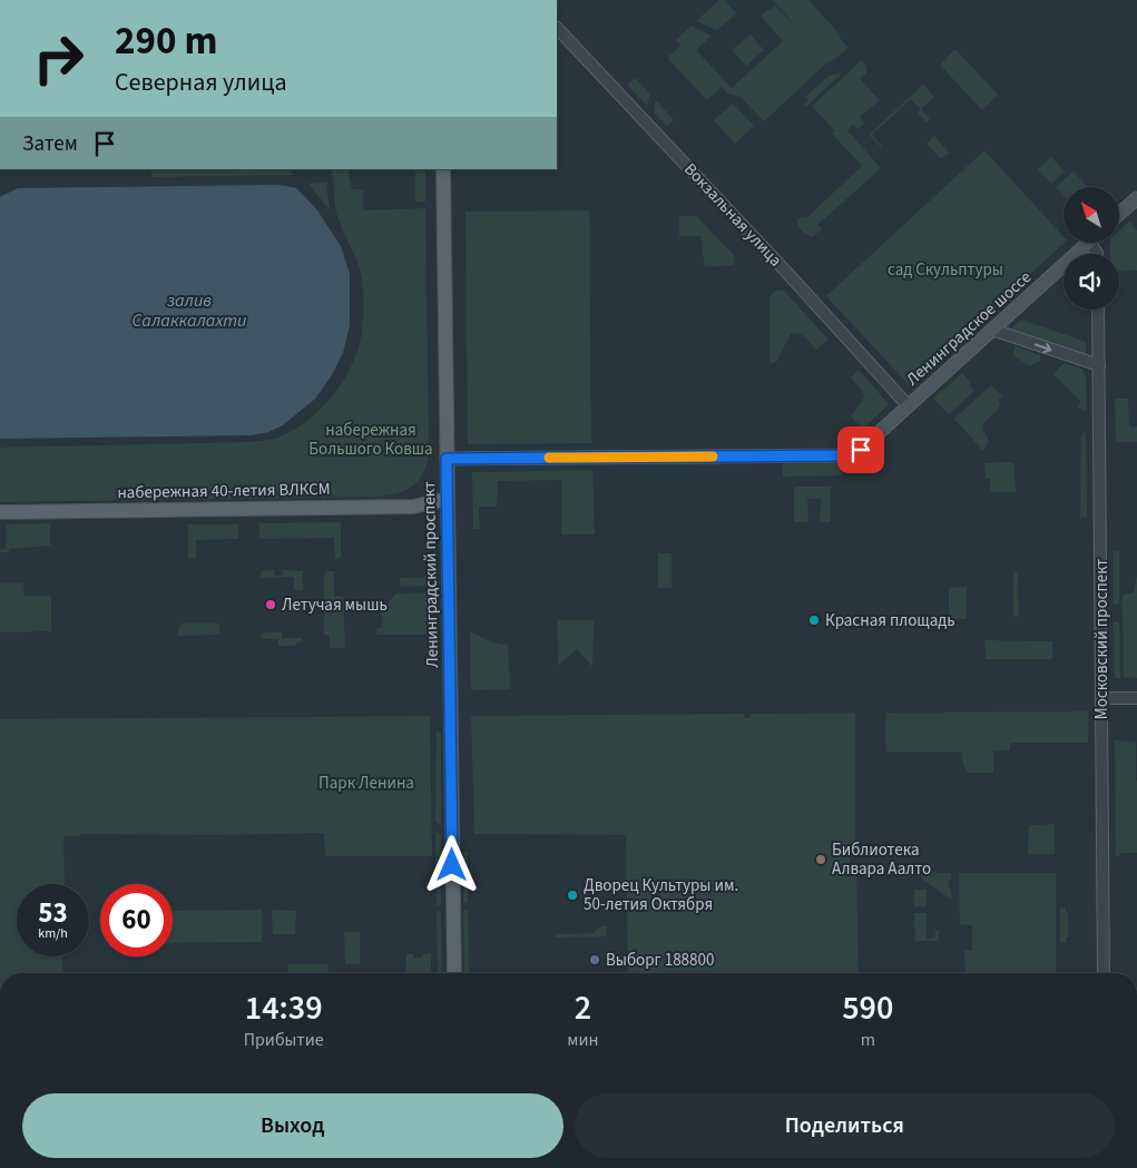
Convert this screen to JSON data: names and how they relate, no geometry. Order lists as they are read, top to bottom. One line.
{"streets":{"main road":["Ленинградское шоссе","набережная 40-летия ВЛКСМ","Ленинградский проспект"],"street":["Вокзальная улица","Московский проспект"]},"crossings":[["Вокзальная улица","Ленинградское шоссе"],["Ленинградское шоссе","Ленинградский проспект"],["набережная 40-летия ВЛКСМ","Ленинградский проспект"]],"water":["залив Салаккалахти"],"parks":["сад Скульптуры","набережная Большого Ковша","Парк Ленина"],"places":["Летучая мышь","Красная площадь","Библиотека Алвара Аалто","Дворец Культуры им. 50-летия Октября","Выборг 188800"],"north":"top left","page":{"turn":["290 m","Северная улица"],"then":"Затем","speed":"53 km/h","limit":"60","eta":["14:39","Прибытие","2","мин","590","m"],"buttons":["Выход","Поделиться"]}}
